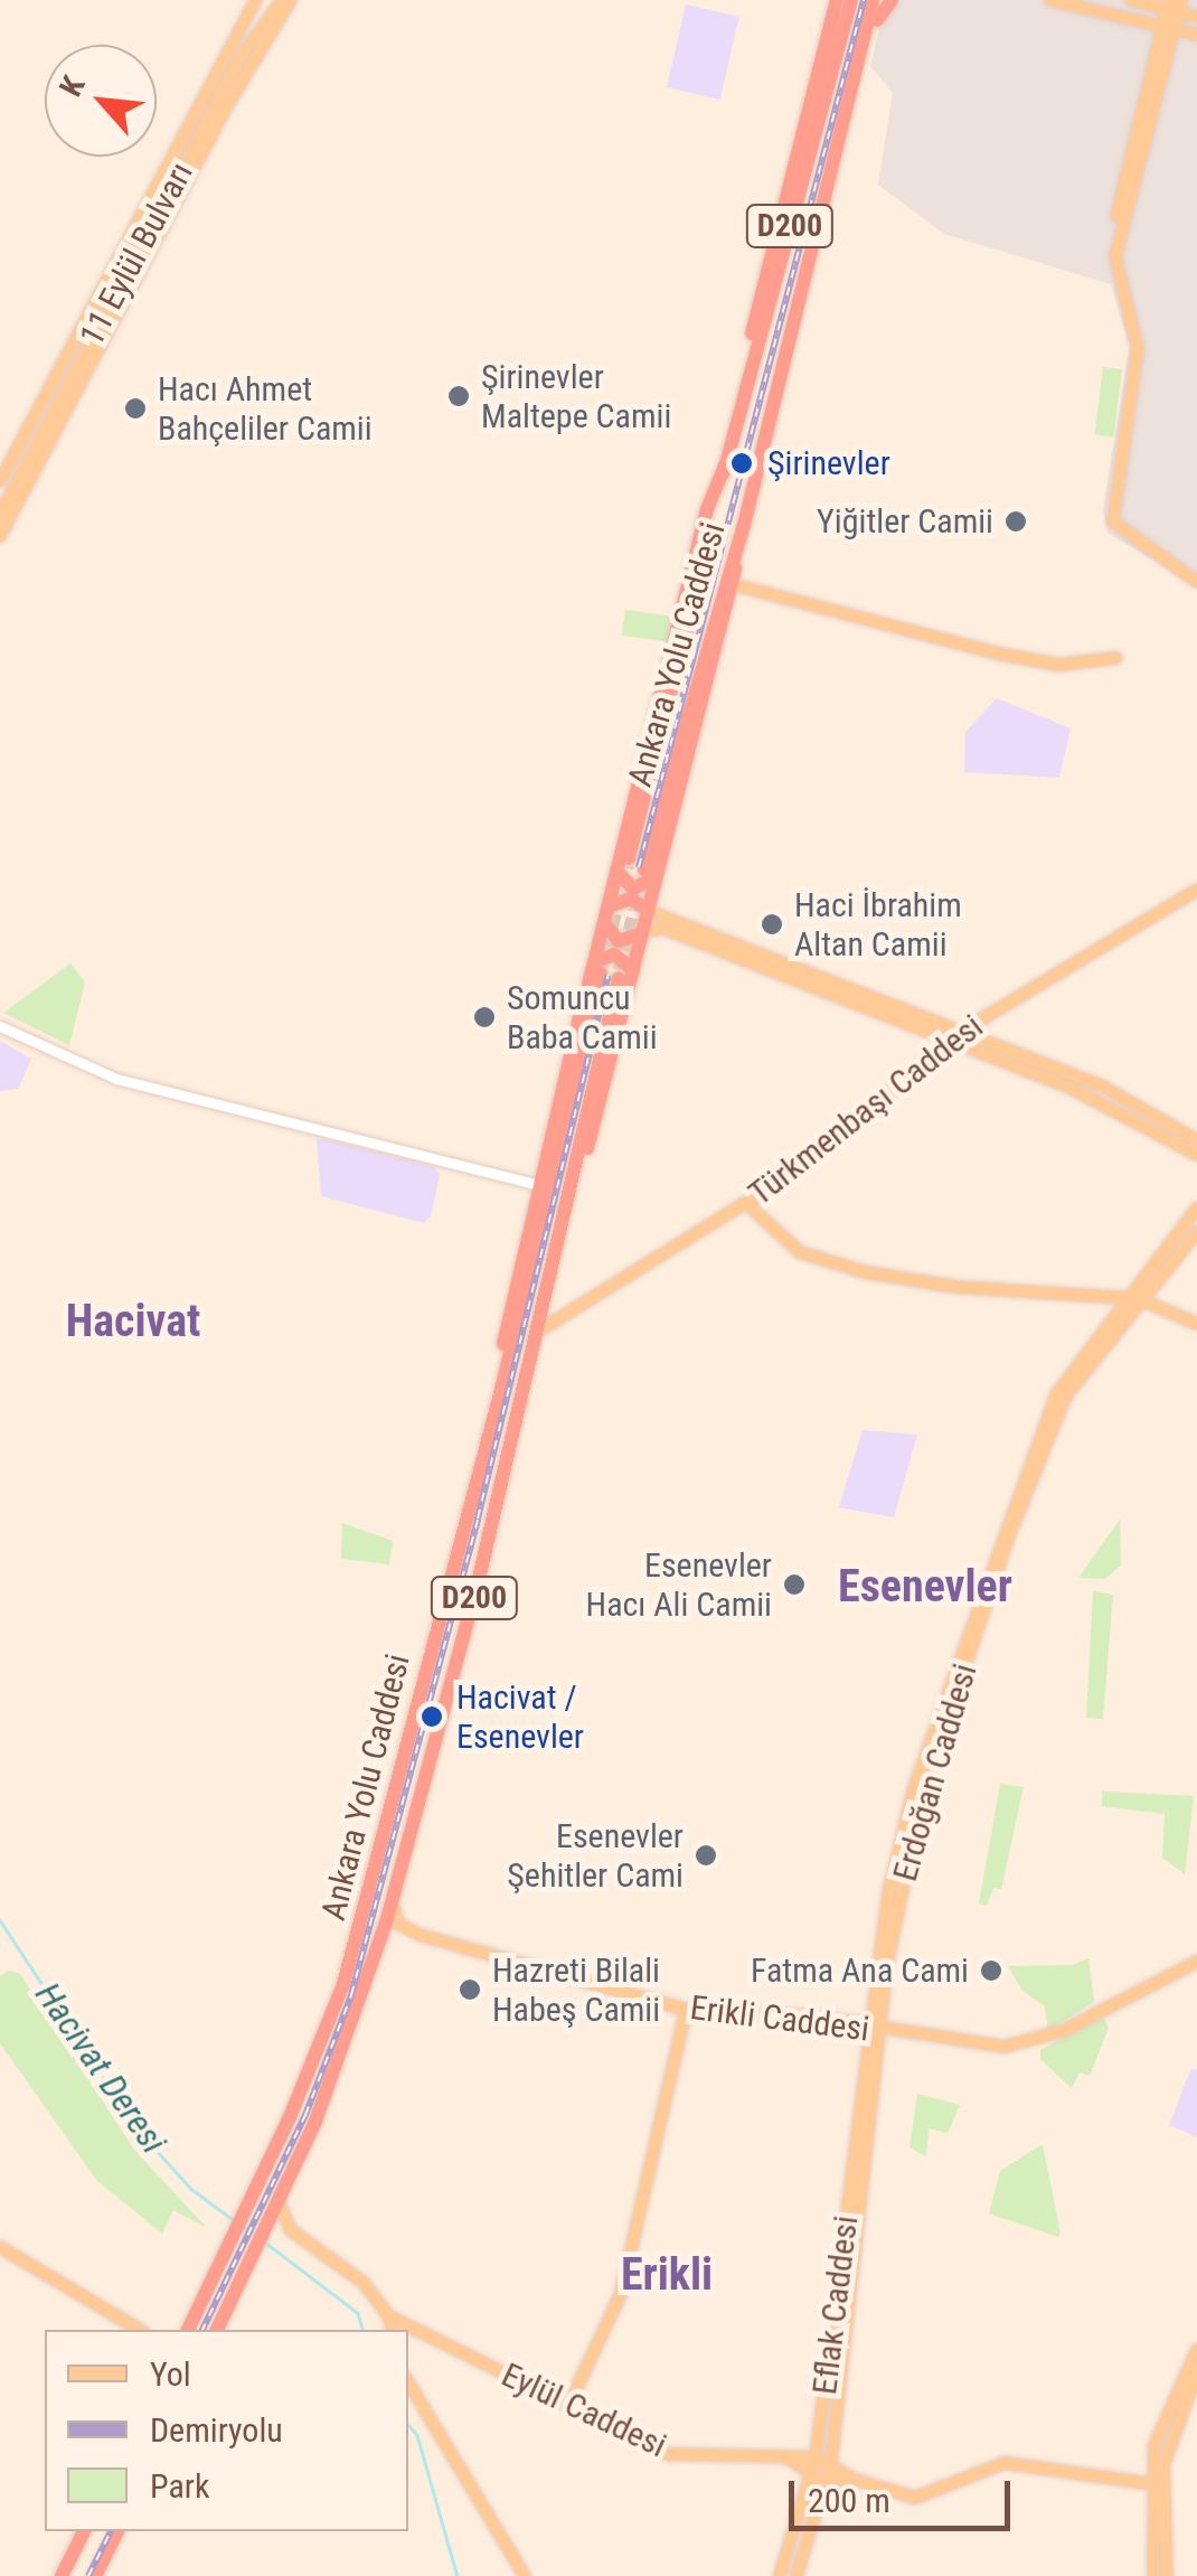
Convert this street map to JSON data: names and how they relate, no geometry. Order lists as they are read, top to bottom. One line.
{"streets":{"highway":["D200","Ankara Yolu Caddesi"],"main road":["11 Eylül Bulvarı","Türkmenbaşı Caddesi","Erdoğan Caddesi","Erikli Caddesi","Eflak Caddesi","Eylül Caddesi"]},"crossings":[["Ankara Yolu Caddesi","Türkmenbaşı Caddesi"],["Erdoğan Caddesi","Erikli Caddesi"],["Erdoğan Caddesi","Eflak Caddesi"],["Erikli Caddesi","Eflak Caddesi"],["Eflak Caddesi","Eylül Caddesi"]],"districts":["Hacivat","Esenevler","Erikli"],"water":["Hacivat Deresi"],"places":["Şirinevler Maltepe Camii","Hacı Ahmet Bahçeliler Camii","Şirinevler","Yiğitler Camii","Haci İbrahim Altan Camii","Somuncu Baba Camii","Esenevler Hacı Ali Camii","Hacivat / Esenevler","Esenevler Şehitler Cami","Fatma Ana Cami","Hazreti Bilali Habeş Camii"],"legend":["Yol","Demiryolu","Park"],"scale_bar":"200 m","north":"top left"}
